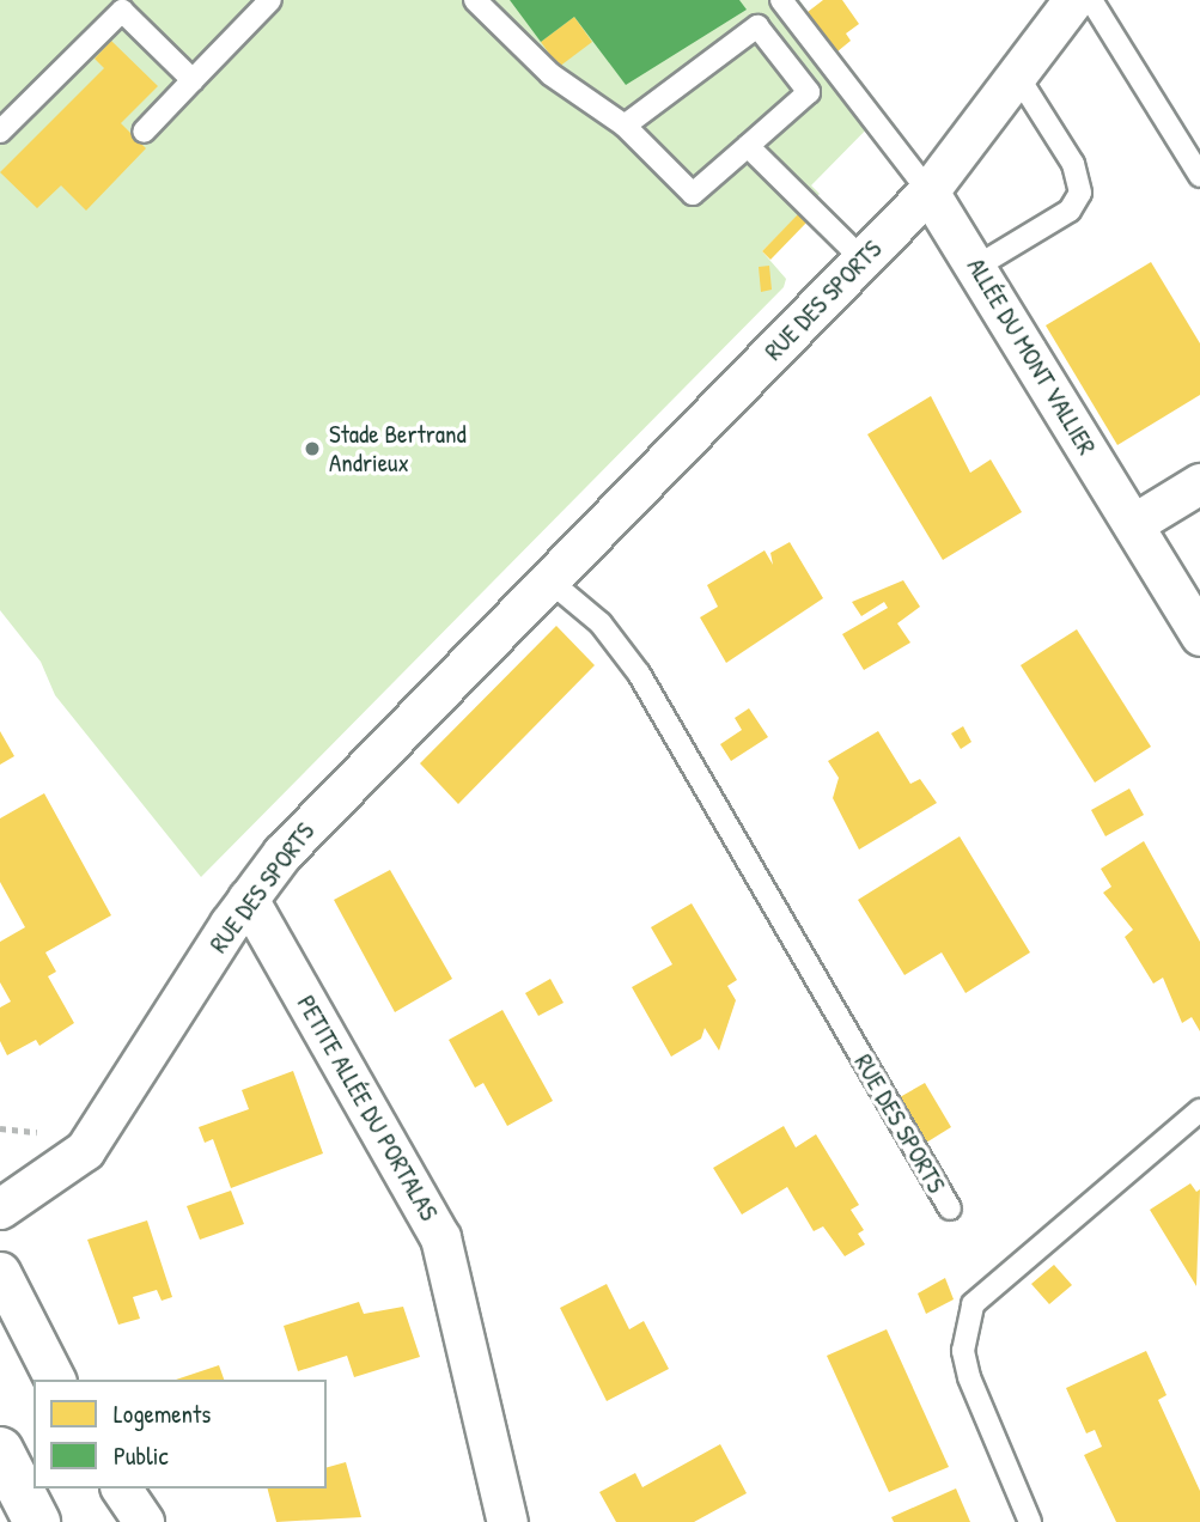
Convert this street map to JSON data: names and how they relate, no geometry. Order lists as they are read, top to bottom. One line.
{"streets":{"street":["RUE DES SPORTS","ALLÉE DU MONT VALLIER","PETITE ALLÉE DU PORTALAS"]},"crossings":[["RUE DES SPORTS","ALLÉE DU MONT VALLIER"],["RUE DES SPORTS","PETITE ALLÉE DU PORTALAS"]],"places":["Stade Bertrand Andrieux"],"legend":["Logements","Public"]}
